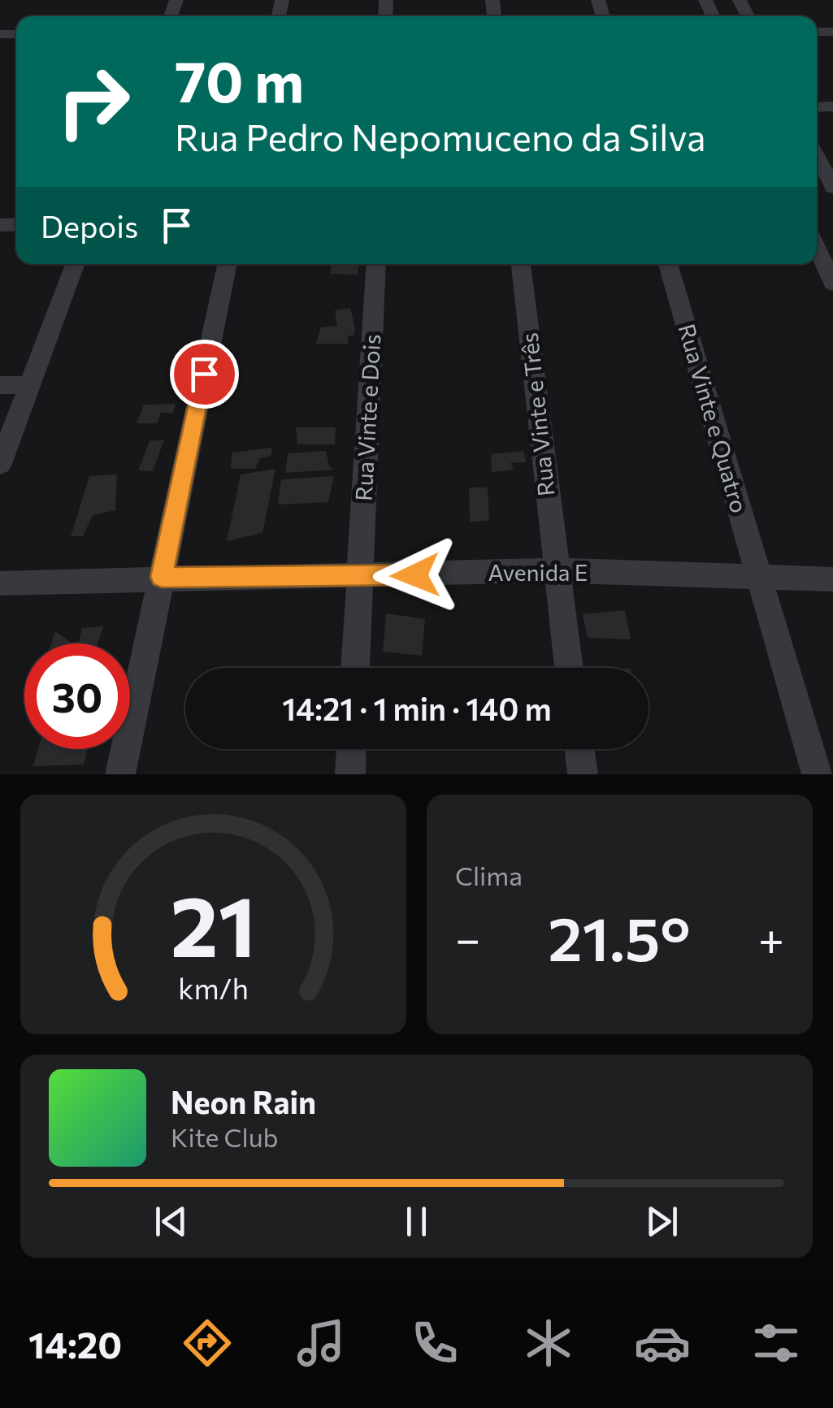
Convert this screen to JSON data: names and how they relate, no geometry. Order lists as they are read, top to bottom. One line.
{"streets":{"street":["Rua Vinte e Três","Rua Vinte e Dois","Rua Vinte e Quatro","Avenida E"]},"crossings":[["Rua Vinte e Três","Avenida E"],["Rua Vinte e Dois","Avenida E"],["Rua Vinte e Quatro","Avenida E"]],"page":{"turn":["70 m","Rua Pedro Nepomuceno da Silva"],"then":"Depois","limit":"30","trip":"14:21 · 1 min · 140 m","tile":"Clima","heat":["−","21.5°","+"],"song":["Neon Rain","Kite Club"],"tabs":"14:20","gauge":["21","km/h"]}}
